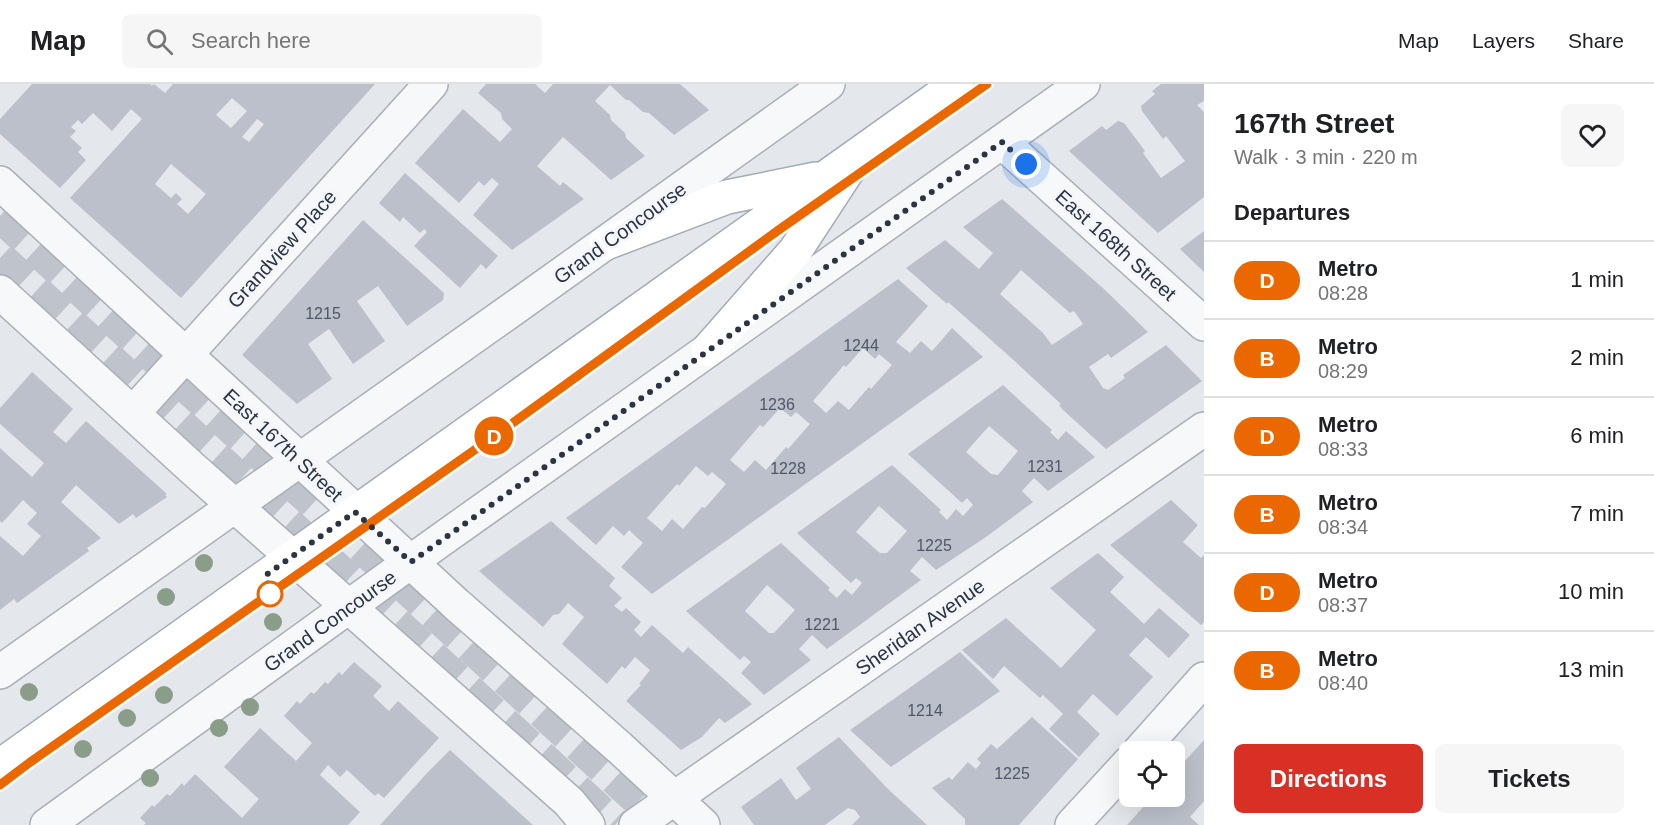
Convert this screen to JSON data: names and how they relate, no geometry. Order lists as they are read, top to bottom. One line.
{"streets":{"street":["Grand Concourse","East 168th Street","Grandview Place","East 167th Street","Sheridan Avenue"]},"crossings":[["Grand Concourse","East 168th Street"],["Grand Concourse","East 167th Street"],["Grandview Place","East 167th Street"],["East 167th Street","Sheridan Avenue"]],"lines":["metro line D"],"house_numbers":["1215","1244","1236","1231","1228","1225","1221","1214","1225"],"page":{"header":"Map","search":"Search here","nav":["Map","Layers","Share"],"on_map":"D","heading":[["167th Street","Walk · 3 min · 220 m"],"Departures"],"list":[{"mark":"D","name":"Metro","note":"08:28","value":"1 min"},{"mark":"B","name":"Metro","note":"08:29","value":"2 min"},{"mark":"D","name":"Metro","note":"08:33","value":"6 min"},{"mark":"B","name":"Metro","note":"08:34","value":"7 min"},{"mark":"D","name":"Metro","note":"08:37","value":"10 min"},{"mark":"B","name":"Metro","note":"08:40","value":"13 min"}],"buttons":["Directions","Tickets"]}}
